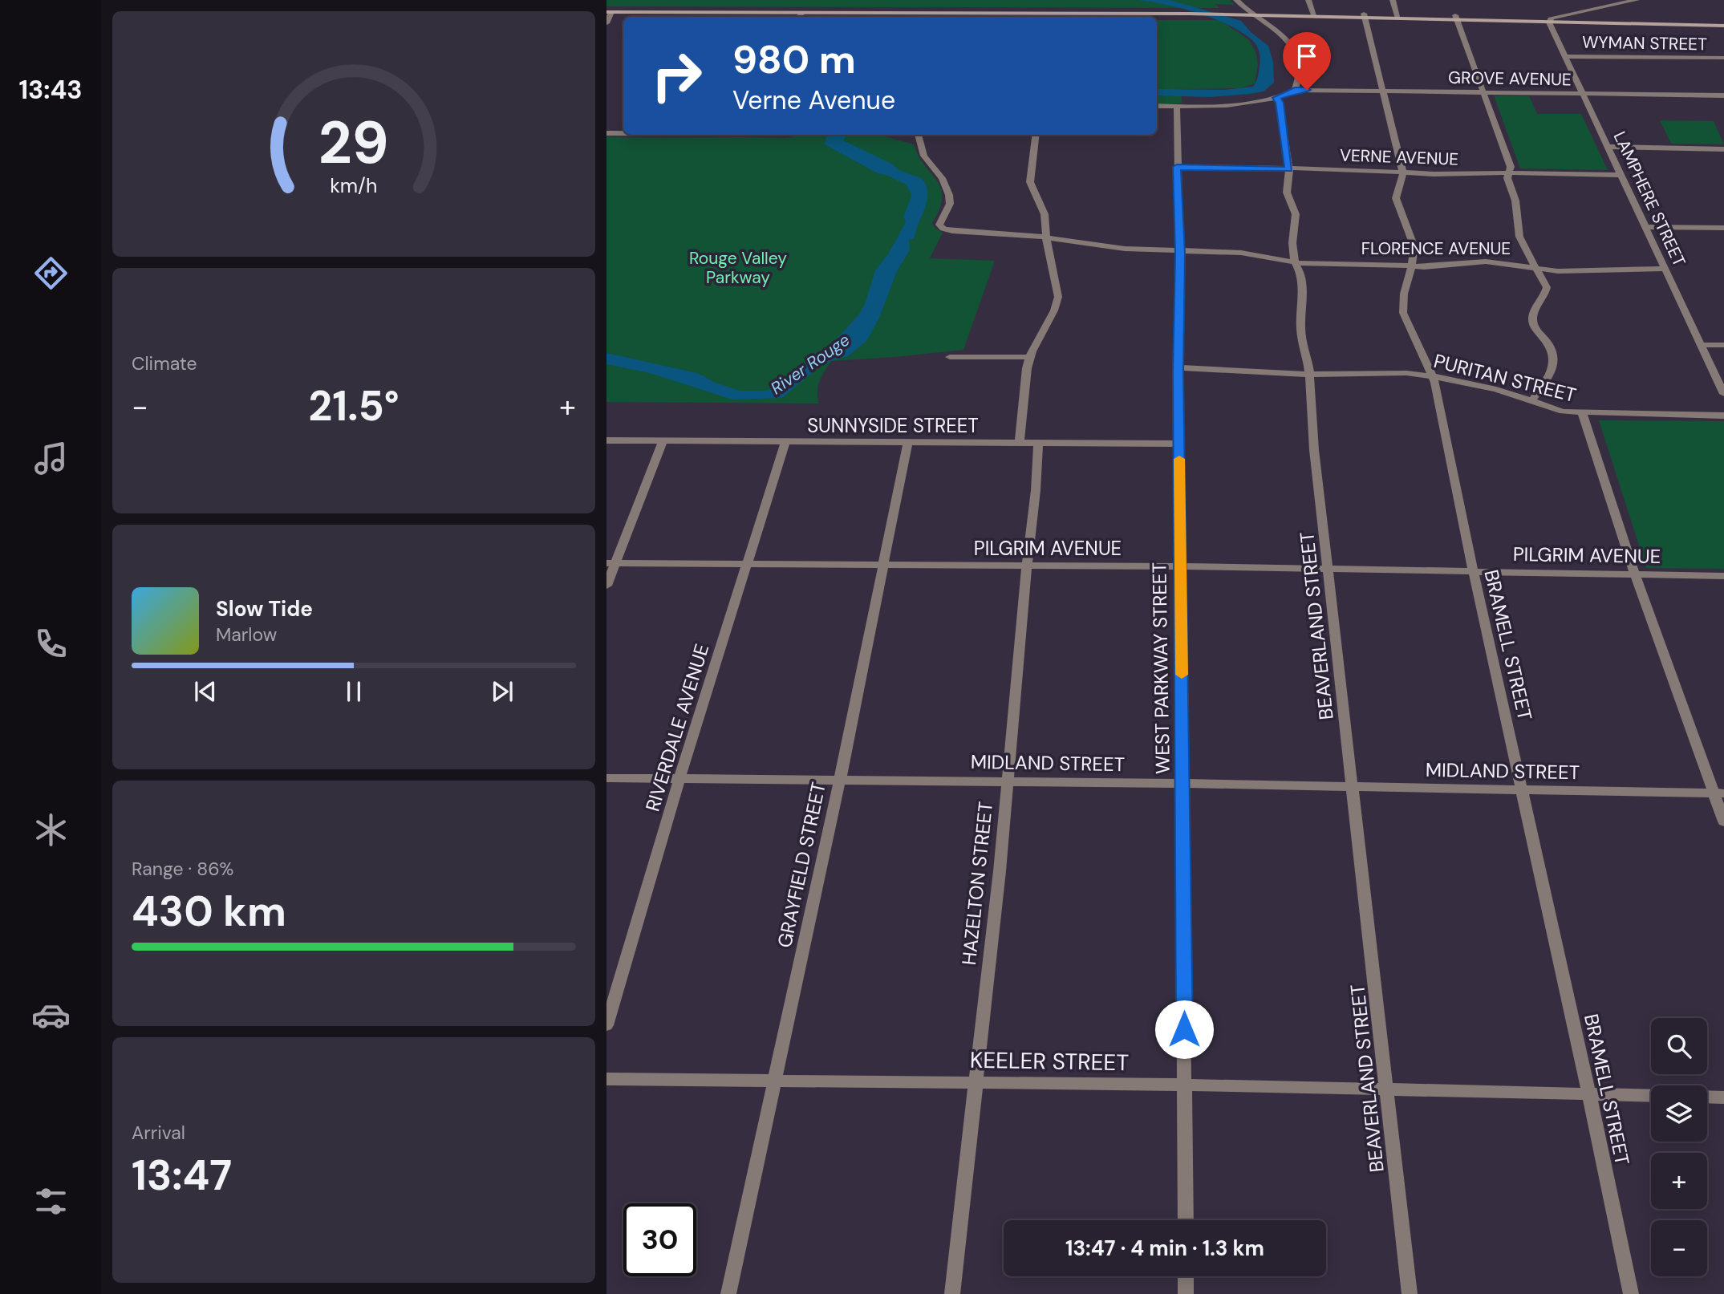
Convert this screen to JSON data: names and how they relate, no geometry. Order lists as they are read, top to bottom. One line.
{"streets":{"street":["WYMAN STREET","GROVE AVENUE","VERNE AVENUE","LAMPHERE STREET","FLORENCE AVENUE","PURITAN STREET","SUNNYSIDE STREET","PILGRIM AVENUE","BEAVERLAND STREET","BRAMELL STREET","WEST PARKWAY STREET","RIVERDALE AVENUE","MIDLAND STREET","GRAYFIELD STREET","HAZELTON STREET","KEELER STREET"]},"crossings":[["WYMAN STREET","LAMPHERE STREET"],["GROVE AVENUE","LAMPHERE STREET"],["GROVE AVENUE","BRAMELL STREET"],["VERNE AVENUE","LAMPHERE STREET"],["VERNE AVENUE","BEAVERLAND STREET"],["VERNE AVENUE","BRAMELL STREET"],["VERNE AVENUE","WEST PARKWAY STREET"],["LAMPHERE STREET","FLORENCE AVENUE"],["FLORENCE AVENUE","BEAVERLAND STREET"],["FLORENCE AVENUE","BRAMELL STREET"],["FLORENCE AVENUE","WEST PARKWAY STREET"],["PURITAN STREET","BEAVERLAND STREET"],["PURITAN STREET","BRAMELL STREET"],["PURITAN STREET","WEST PARKWAY STREET"],["SUNNYSIDE STREET","WEST PARKWAY STREET"],["SUNNYSIDE STREET","RIVERDALE AVENUE"],["SUNNYSIDE STREET","GRAYFIELD STREET"],["SUNNYSIDE STREET","HAZELTON STREET"],["PILGRIM AVENUE","BEAVERLAND STREET"],["PILGRIM AVENUE","BRAMELL STREET"],["PILGRIM AVENUE","WEST PARKWAY STREET"],["PILGRIM AVENUE","RIVERDALE AVENUE"],["PILGRIM AVENUE","GRAYFIELD STREET"],["PILGRIM AVENUE","HAZELTON STREET"],["BEAVERLAND STREET","MIDLAND STREET"],["BEAVERLAND STREET","KEELER STREET"],["BRAMELL STREET","MIDLAND STREET"],["BRAMELL STREET","KEELER STREET"],["WEST PARKWAY STREET","MIDLAND STREET"],["WEST PARKWAY STREET","KEELER STREET"],["RIVERDALE AVENUE","MIDLAND STREET"],["MIDLAND STREET","GRAYFIELD STREET"],["MIDLAND STREET","HAZELTON STREET"],["GRAYFIELD STREET","KEELER STREET"],["HAZELTON STREET","KEELER STREET"]],"water":["River Rouge"],"parks":["Rouge Valley Parkway"],"page":{"tabs":"13:43","turn":["980 m","Verne Avenue"],"tile":["Climate",["Range · 86%","430 km"],["Arrival","13:47"]],"heat":["−","21.5°","+"],"song":["Slow Tide","Marlow"],"map_buttons":["+","−"],"limit":"30","trip":"13:47 · 4 min · 1.3 km","gauge":["29","km/h"]}}
